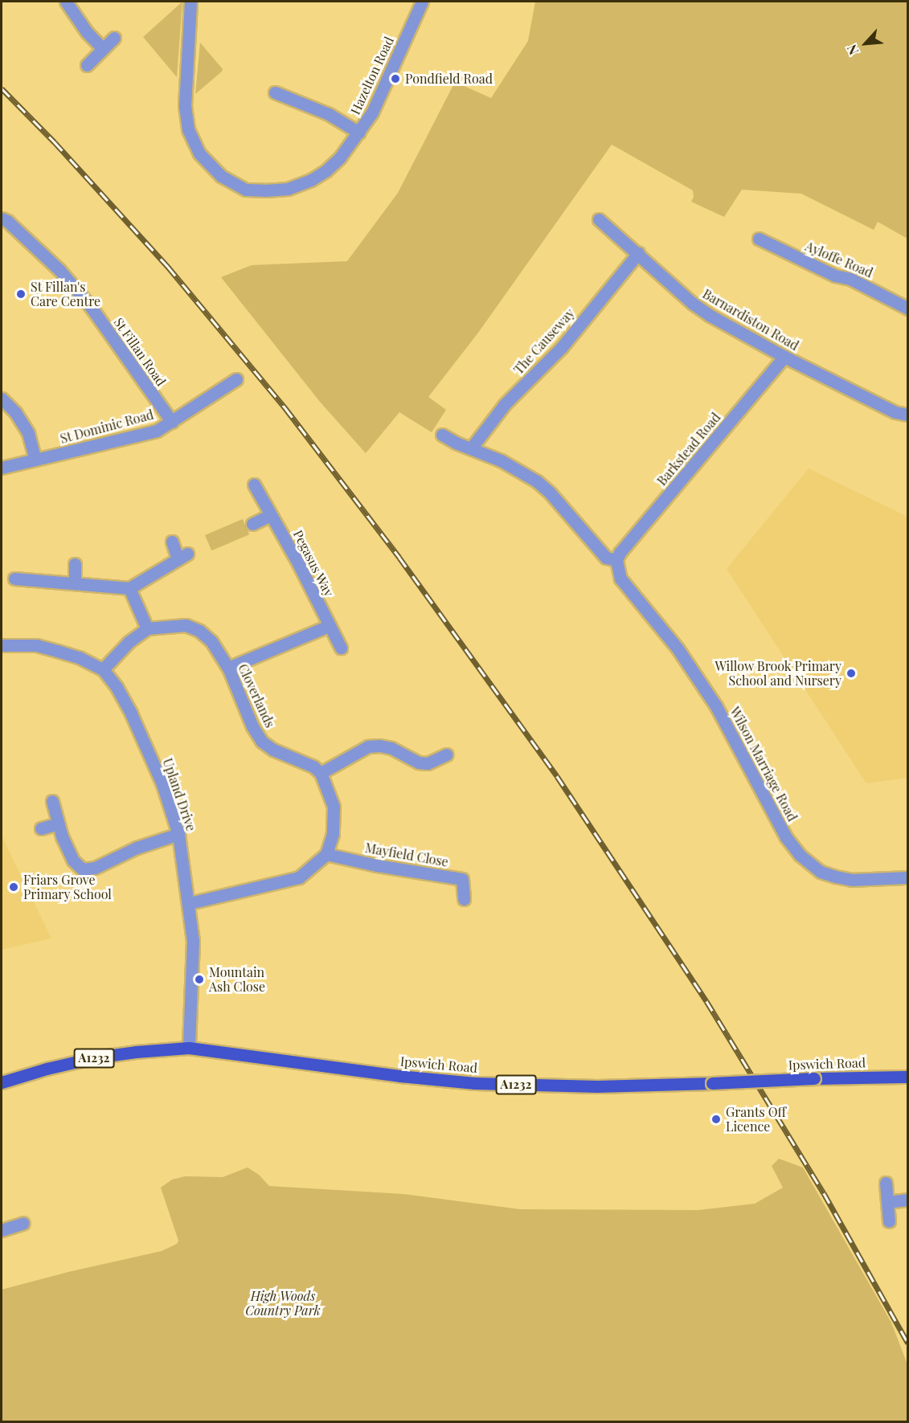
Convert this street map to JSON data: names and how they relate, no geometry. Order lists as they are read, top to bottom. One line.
{"streets":{"main road":["A1232","Ipswich Road"],"street":["Hazelton Road","Ayloffe Road","Barnardiston Road","The Causeway","St Fillan Road","St Dominic Road","Barkstead Road","Pegasus Way","Cloverlands","Wilson Marriage Road","Upland Drive","Mayfield Close"]},"crossings":[["Barnardiston Road","The Causeway"],["Barnardiston Road","Barkstead Road"],["St Fillan Road","St Dominic Road"],["Barkstead Road","Wilson Marriage Road"],["Upland Drive","Ipswich Road"]],"parks":["High Woods Country Park"],"places":["Pondfield Road","St Fillan's Care Centre","Willow Brook Primary School and Nursery","Friars Grove Primary School","Mountain Ash Close","Grants Off Licence"],"north":"bottom left"}
